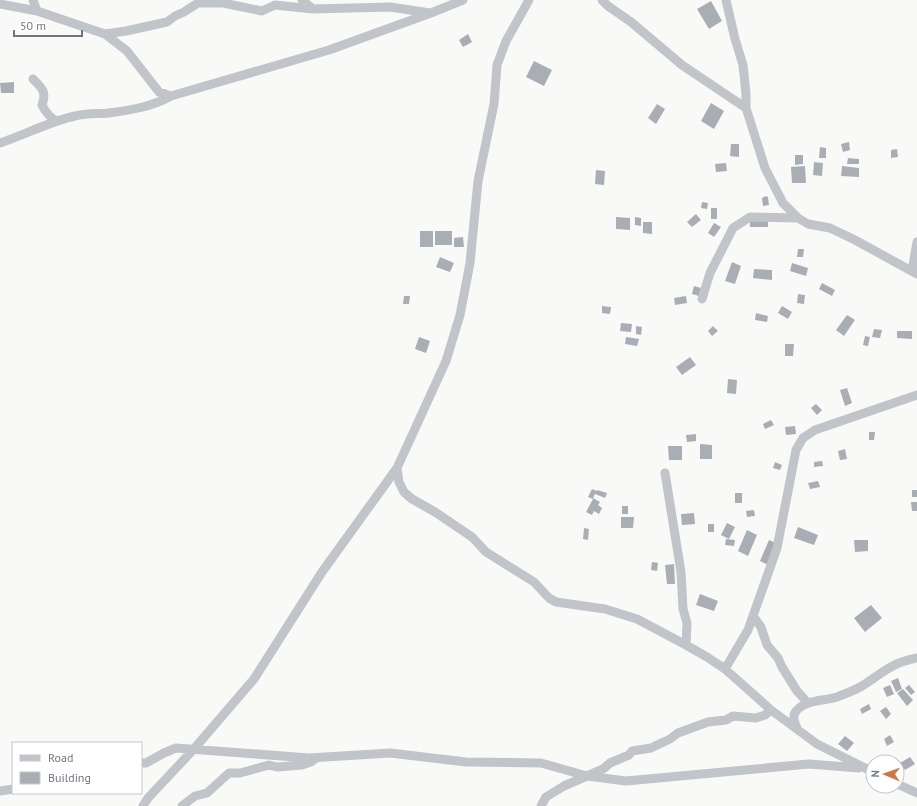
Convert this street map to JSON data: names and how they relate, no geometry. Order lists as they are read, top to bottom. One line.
{"legend":["Road","Building"],"scale_bar":"50 m","north":"left"}
